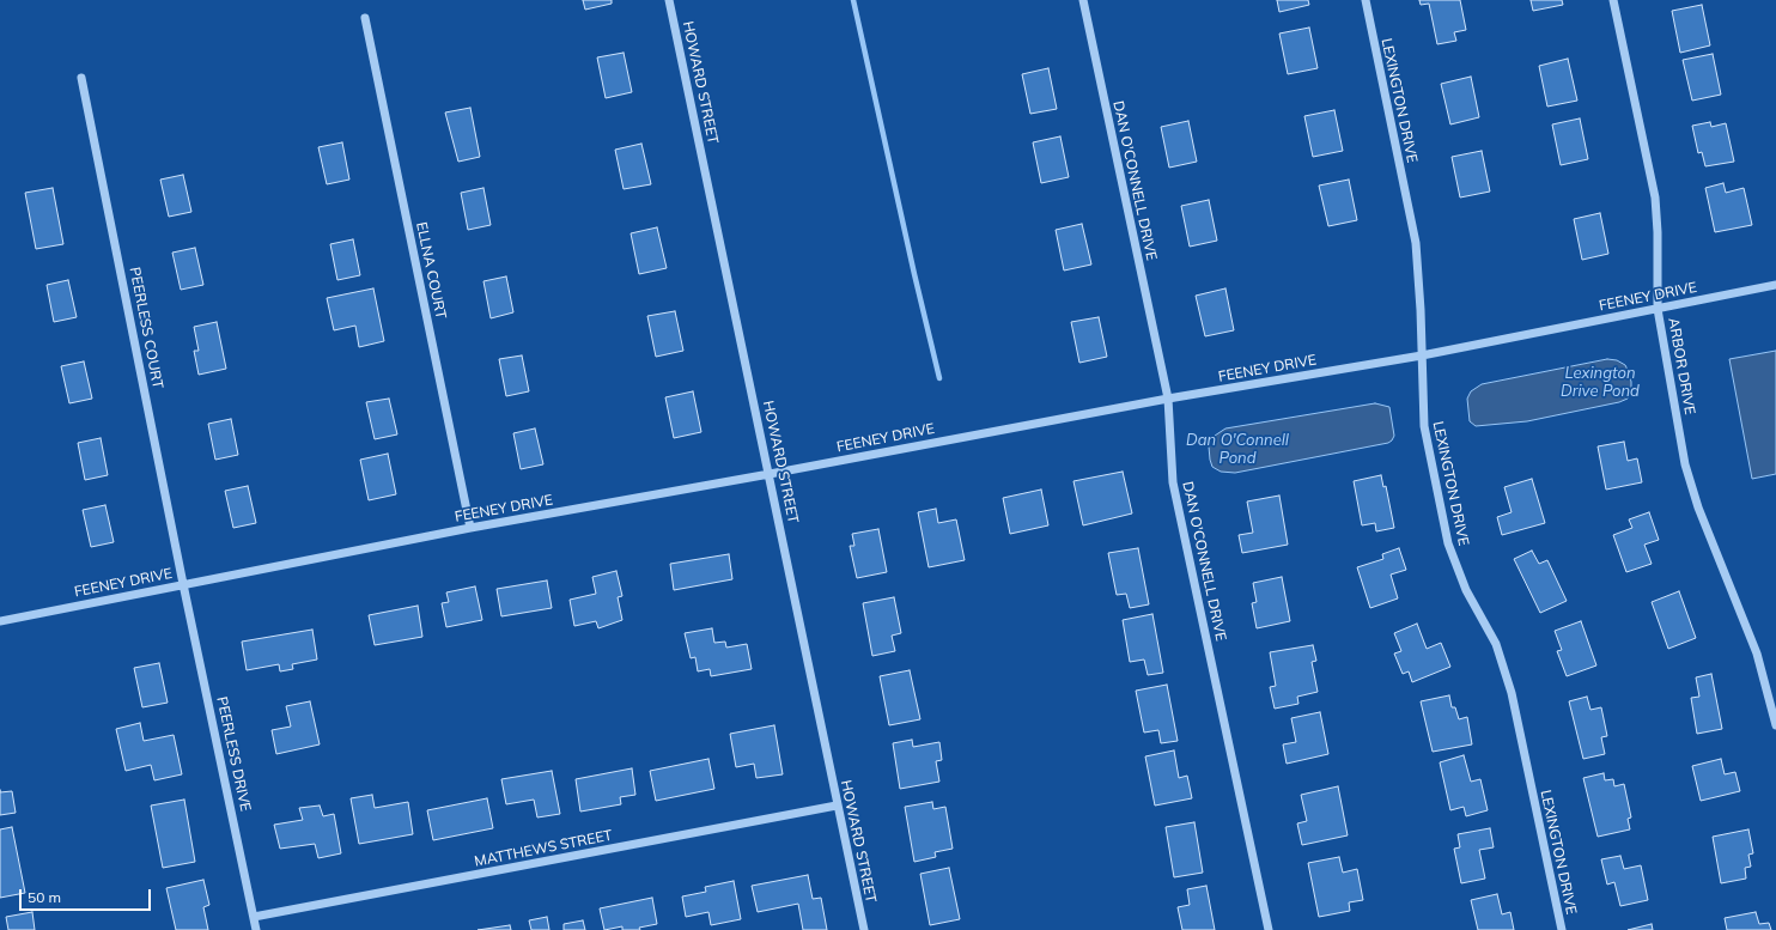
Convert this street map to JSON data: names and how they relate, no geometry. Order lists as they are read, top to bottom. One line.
{"streets":{"street":["HOWARD STREET","LEXINGTON DRIVE","DAN O'CONNELL DRIVE","ELLNA COURT","FEENEY DRIVE","PEERLESS COURT","ARBOR DRIVE","PEERLESS DRIVE","MATTHEWS STREET"]},"crossings":[["HOWARD STREET","FEENEY DRIVE"],["HOWARD STREET","MATTHEWS STREET"],["LEXINGTON DRIVE","FEENEY DRIVE"],["DAN O'CONNELL DRIVE","FEENEY DRIVE"],["ELLNA COURT","FEENEY DRIVE"],["FEENEY DRIVE","PEERLESS COURT"],["FEENEY DRIVE","ARBOR DRIVE"],["FEENEY DRIVE","PEERLESS DRIVE"],["PEERLESS COURT","PEERLESS DRIVE"],["PEERLESS DRIVE","MATTHEWS STREET"]],"water":["Lexington Drive Pond","Dan O'Connell Pond"],"scale_bar":"50 m"}
